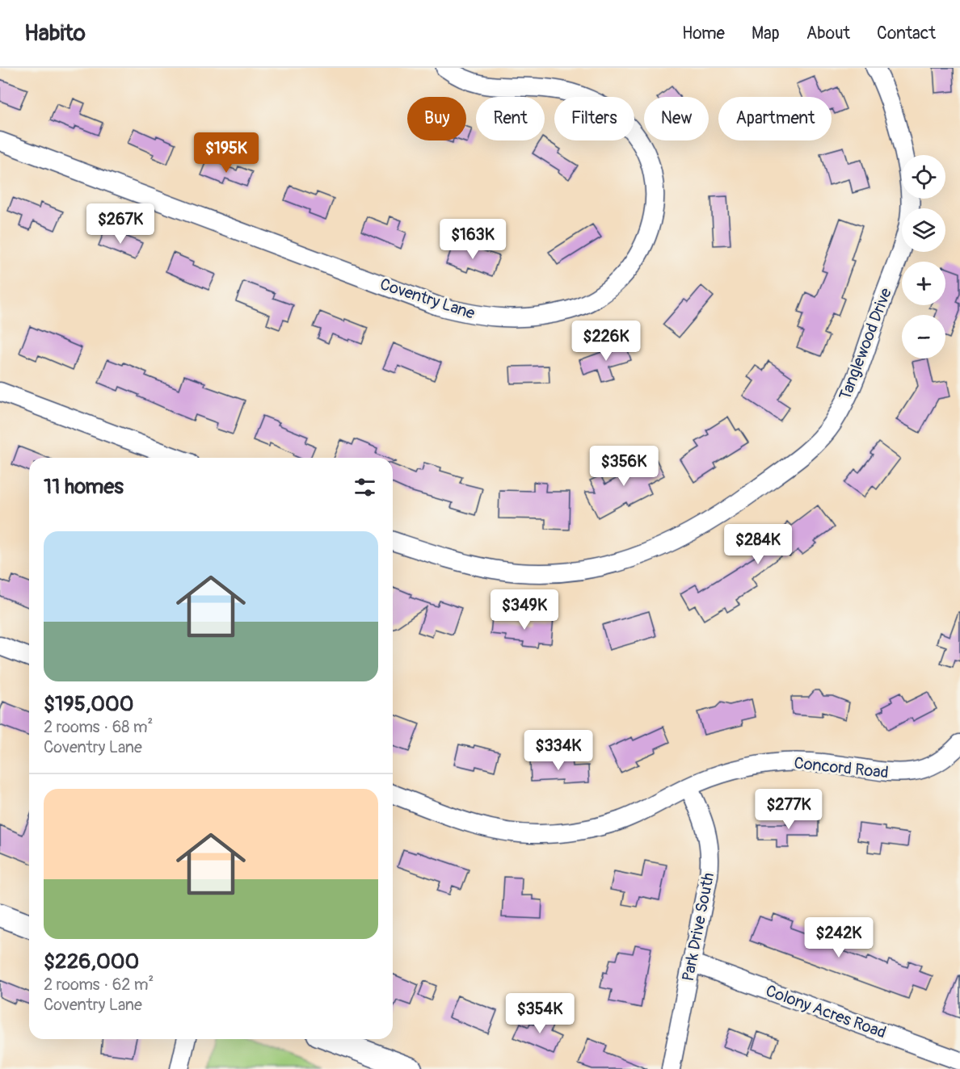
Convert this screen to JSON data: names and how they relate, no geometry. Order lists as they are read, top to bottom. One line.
{"streets":{"street":["Coventry Lane","Tanglewood Drive","Concord Road","Park Drive South","Colony Acres Road"]},"crossings":[["Concord Road","Park Drive South"],["Park Drive South","Colony Acres Road"]],"page":{"header":"Habito","nav":["Home","Map","About","Contact"],"chip":["Buy","Rent","Filters","New","Apartment"],"price":["$195K","$267K","$163K","$226K","$356K","$284K","$349K","$334K","$277K","$242K","$354K"],"map_buttons":["+","−"],"heading":"11 homes","list":[{"name":"$195,000","note":"2 rooms · 68 m² · Coventry Lane"},{"name":"$226,000","note":"2 rooms · 62 m² · Coventry Lane"}]}}
